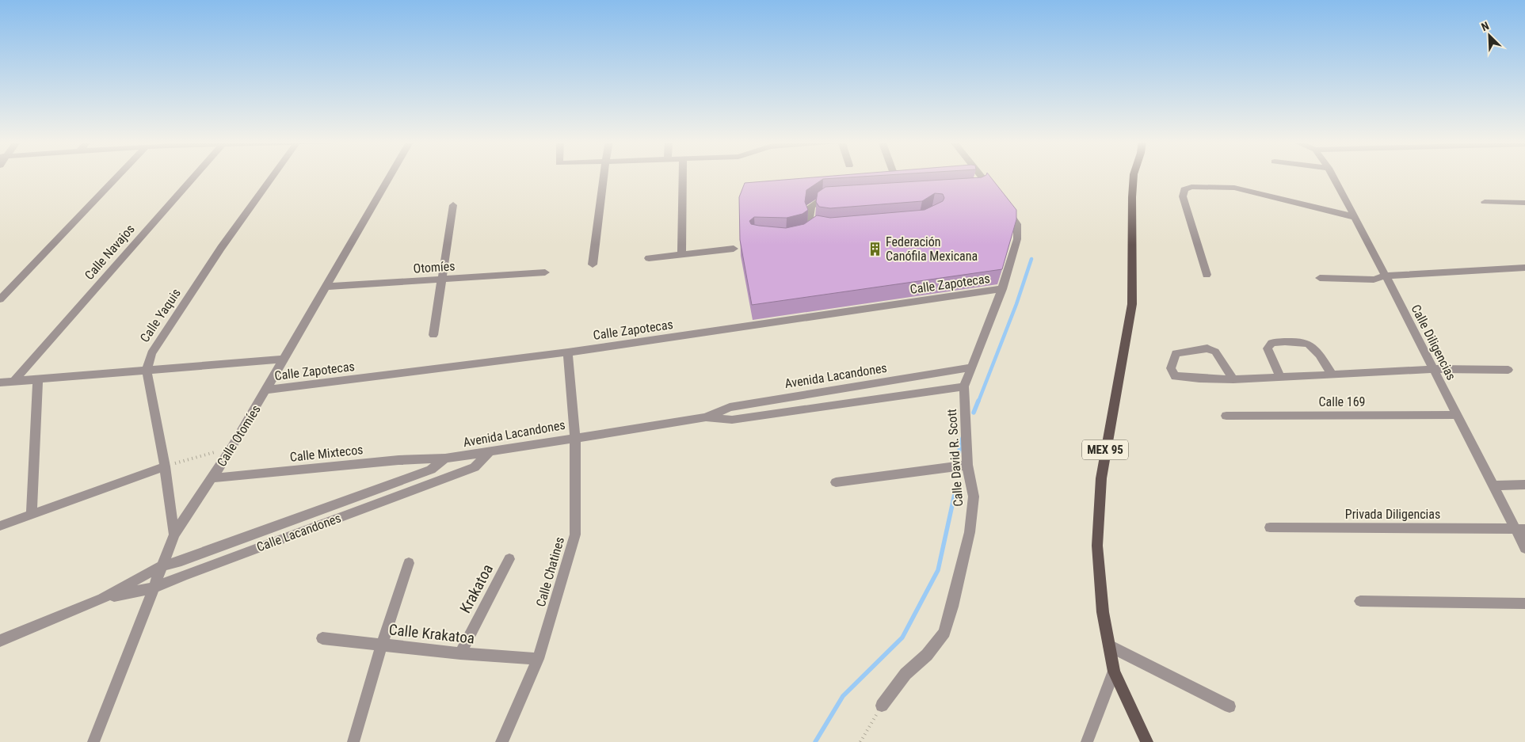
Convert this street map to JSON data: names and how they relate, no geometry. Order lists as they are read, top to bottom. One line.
{"streets":{"main road":["MEX 95"],"street":["Calle Navajos","Otomíes","Calle Zapotecas","Calle Yaquis","Calle Diligencias","Avenida Lacandones","Calle 169","Calle Otomíes","Calle Mixtecos","Calle David R. Scott","Privada Diligencias","Calle Lacandones","Calle Chatines","Krakatoa","Calle Krakatoa"]},"crossings":[["Calle Navajos","Calle Zapotecas"],["Otomíes","Calle Otomíes"],["Calle Zapotecas","Calle Yaquis"],["Calle Zapotecas","Calle Otomíes"],["Calle Zapotecas","Calle David R. Scott"],["Calle Zapotecas","Calle Chatines"],["Calle Diligencias","Calle 169"],["Calle Diligencias","Privada Diligencias"],["Avenida Lacandones","Calle Mixtecos"],["Avenida Lacandones","Calle David R. Scott"],["Avenida Lacandones","Calle Lacandones"],["Avenida Lacandones","Calle Chatines"],["Calle Otomíes","Calle Mixtecos"],["Calle Otomíes","Calle Lacandones"],["Calle Mixtecos","Calle Lacandones"],["Calle Chatines","Calle Krakatoa"],["Krakatoa","Calle Krakatoa"]],"places":{"building":["Federación Canófila Mexicana"]},"north":"top left"}
